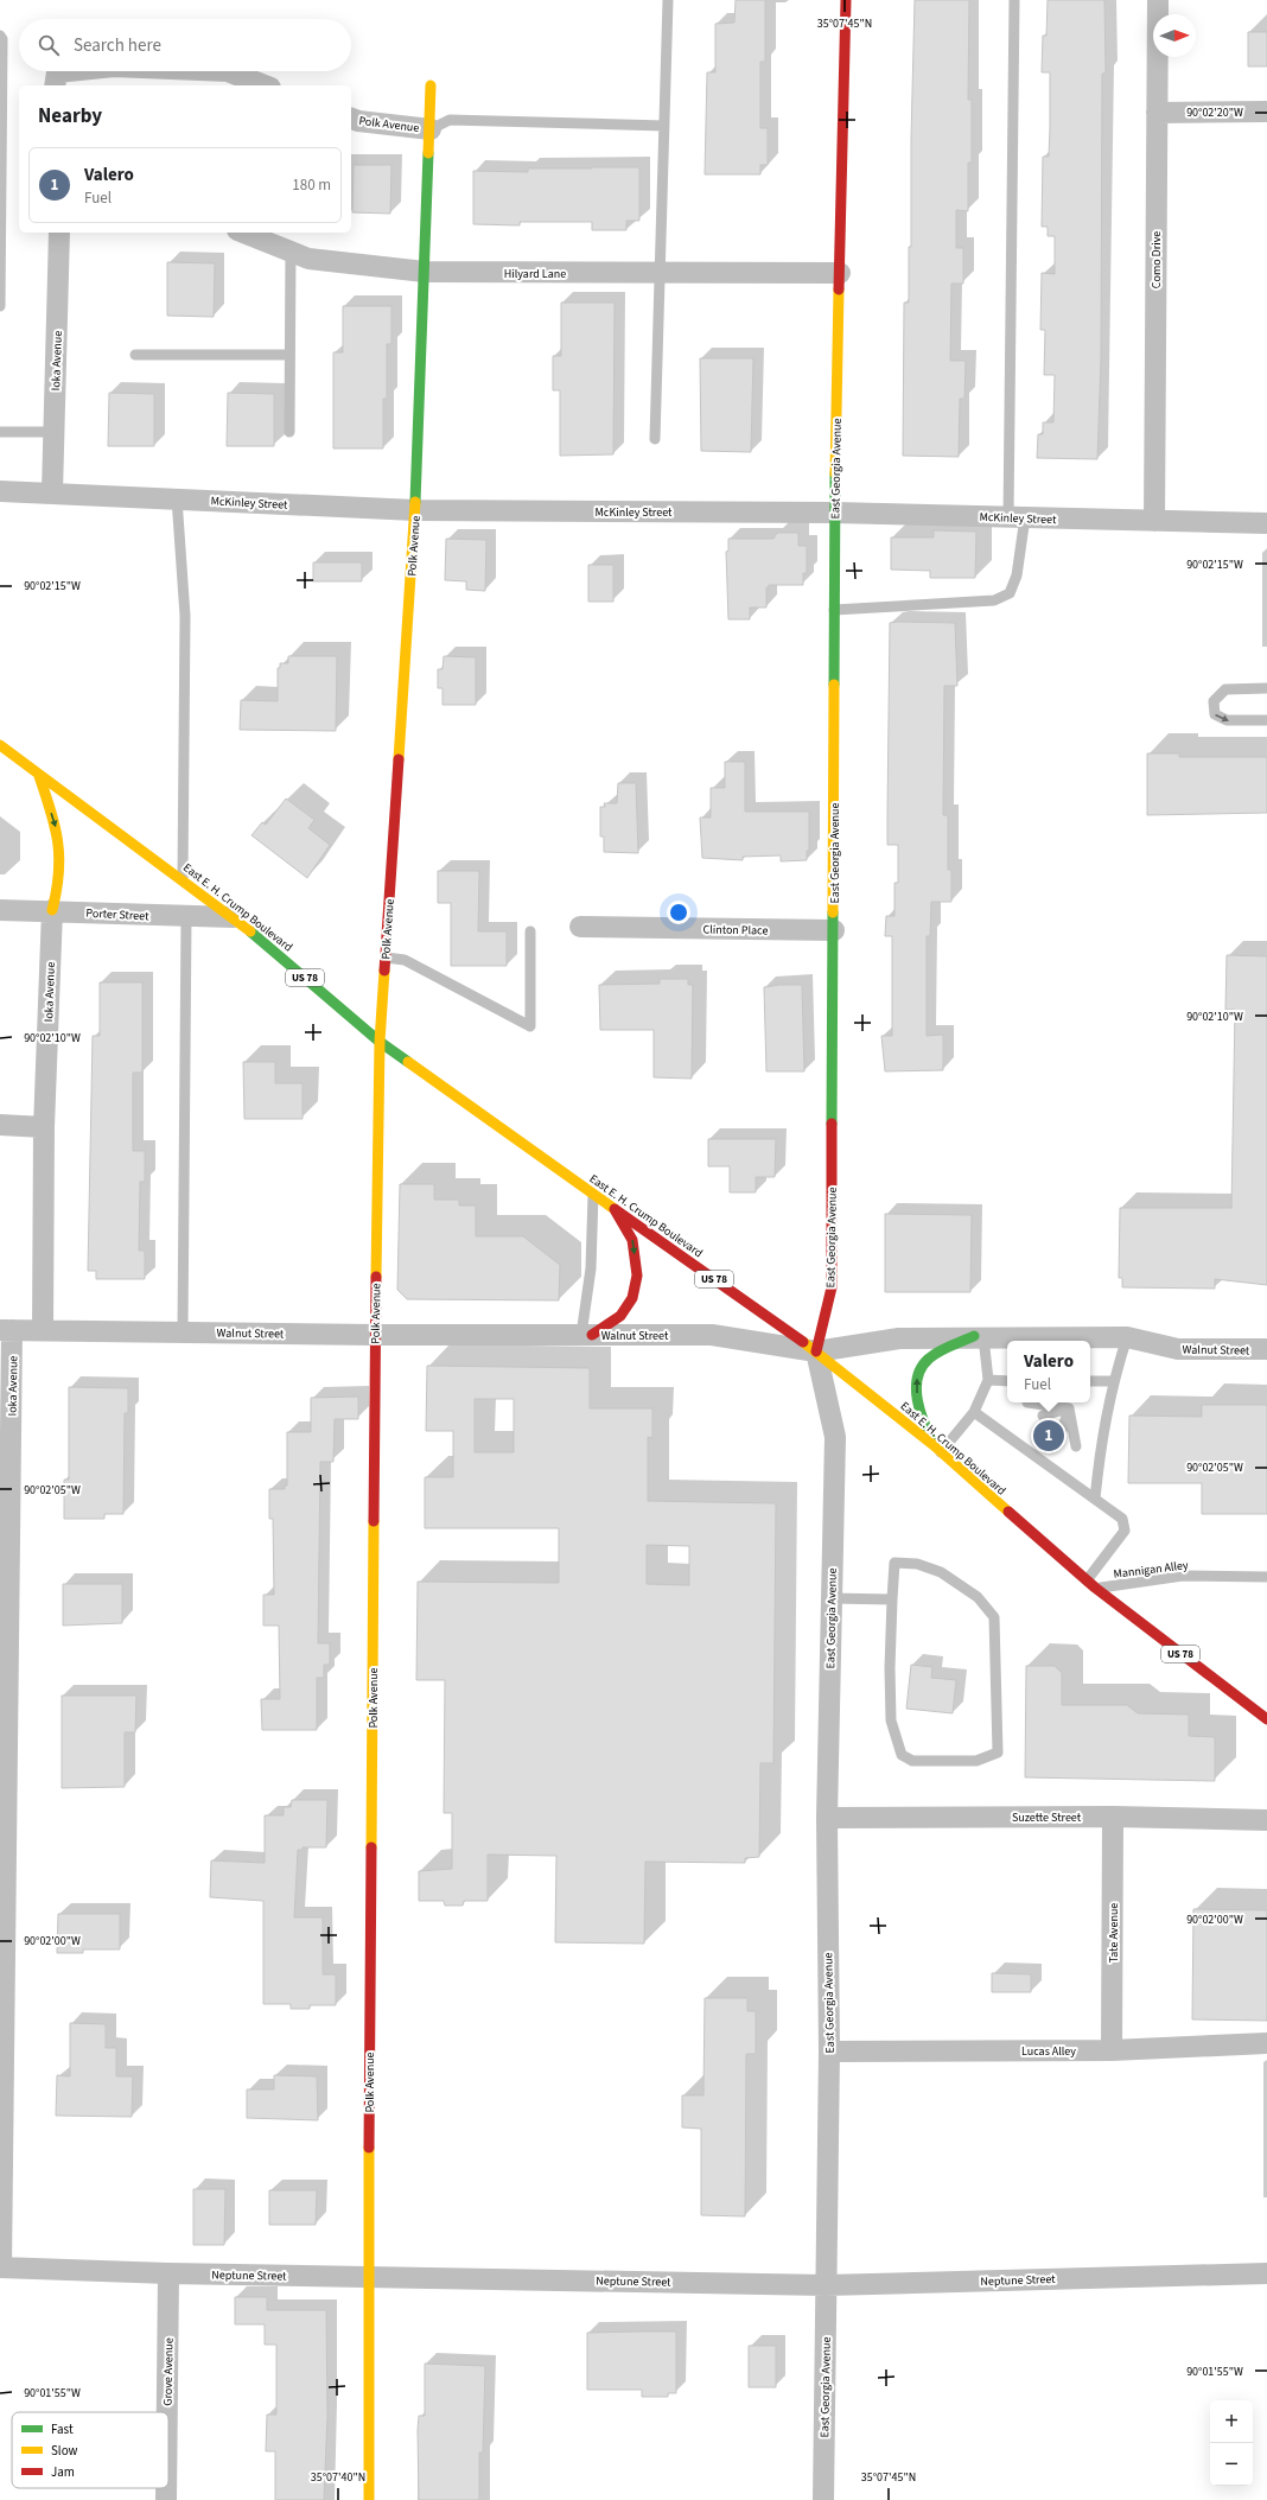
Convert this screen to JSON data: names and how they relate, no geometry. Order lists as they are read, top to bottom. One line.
{"streets":{"street":["Polk Avenue","Como Drive","Hilyard Lane","Ioka Avenue","East Georgia Avenue","McKinley Street","East E. H. Crump Boulevard","Porter Street","Clinton Place","US 78","Walnut Street","Suzette Street","Tate Avenue","Lucas Alley","Neptune Street","Grove Avenue"],"lane":["Mannigan Alley"]},"crossings":[["Polk Avenue","Hilyard Lane"],["Polk Avenue","McKinley Street"],["Polk Avenue","East E. H. Crump Boulevard"],["Polk Avenue","Walnut Street"],["Polk Avenue","Neptune Street"],["Como Drive","McKinley Street"],["Hilyard Lane","East Georgia Avenue"],["Ioka Avenue","McKinley Street"],["Ioka Avenue","Porter Street"],["Ioka Avenue","Walnut Street"],["Ioka Avenue","Neptune Street"],["East Georgia Avenue","McKinley Street"],["East Georgia Avenue","East E. H. Crump Boulevard"],["East Georgia Avenue","Clinton Place"],["East Georgia Avenue","Walnut Street"],["East Georgia Avenue","Suzette Street"],["East Georgia Avenue","Lucas Alley"],["East Georgia Avenue","Neptune Street"],["East E. H. Crump Boulevard","Porter Street"],["East E. H. Crump Boulevard","Walnut Street"],["East E. H. Crump Boulevard","Mannigan Alley"],["Suzette Street","Tate Avenue"],["Tate Avenue","Lucas Alley"],["Neptune Street","Grove Avenue"]],"legend":["Fast","Slow","Jam"],"north":"right","page":{"search":"Search here","heading":"Nearby","list":[{"mark":"1","name":"Valero","note":"Fuel","value":"180 m"}],"popup":["Valero","Fuel"],"pins":"1","map_buttons":["+","−"]},"coordinates":["35°07'45\"N","90°02'20\"W","90°02'15\"W","90°02'10\"W","90°02'05\"W","90°02'00\"W","90°01'55\"W","35°07'40\"N"]}
